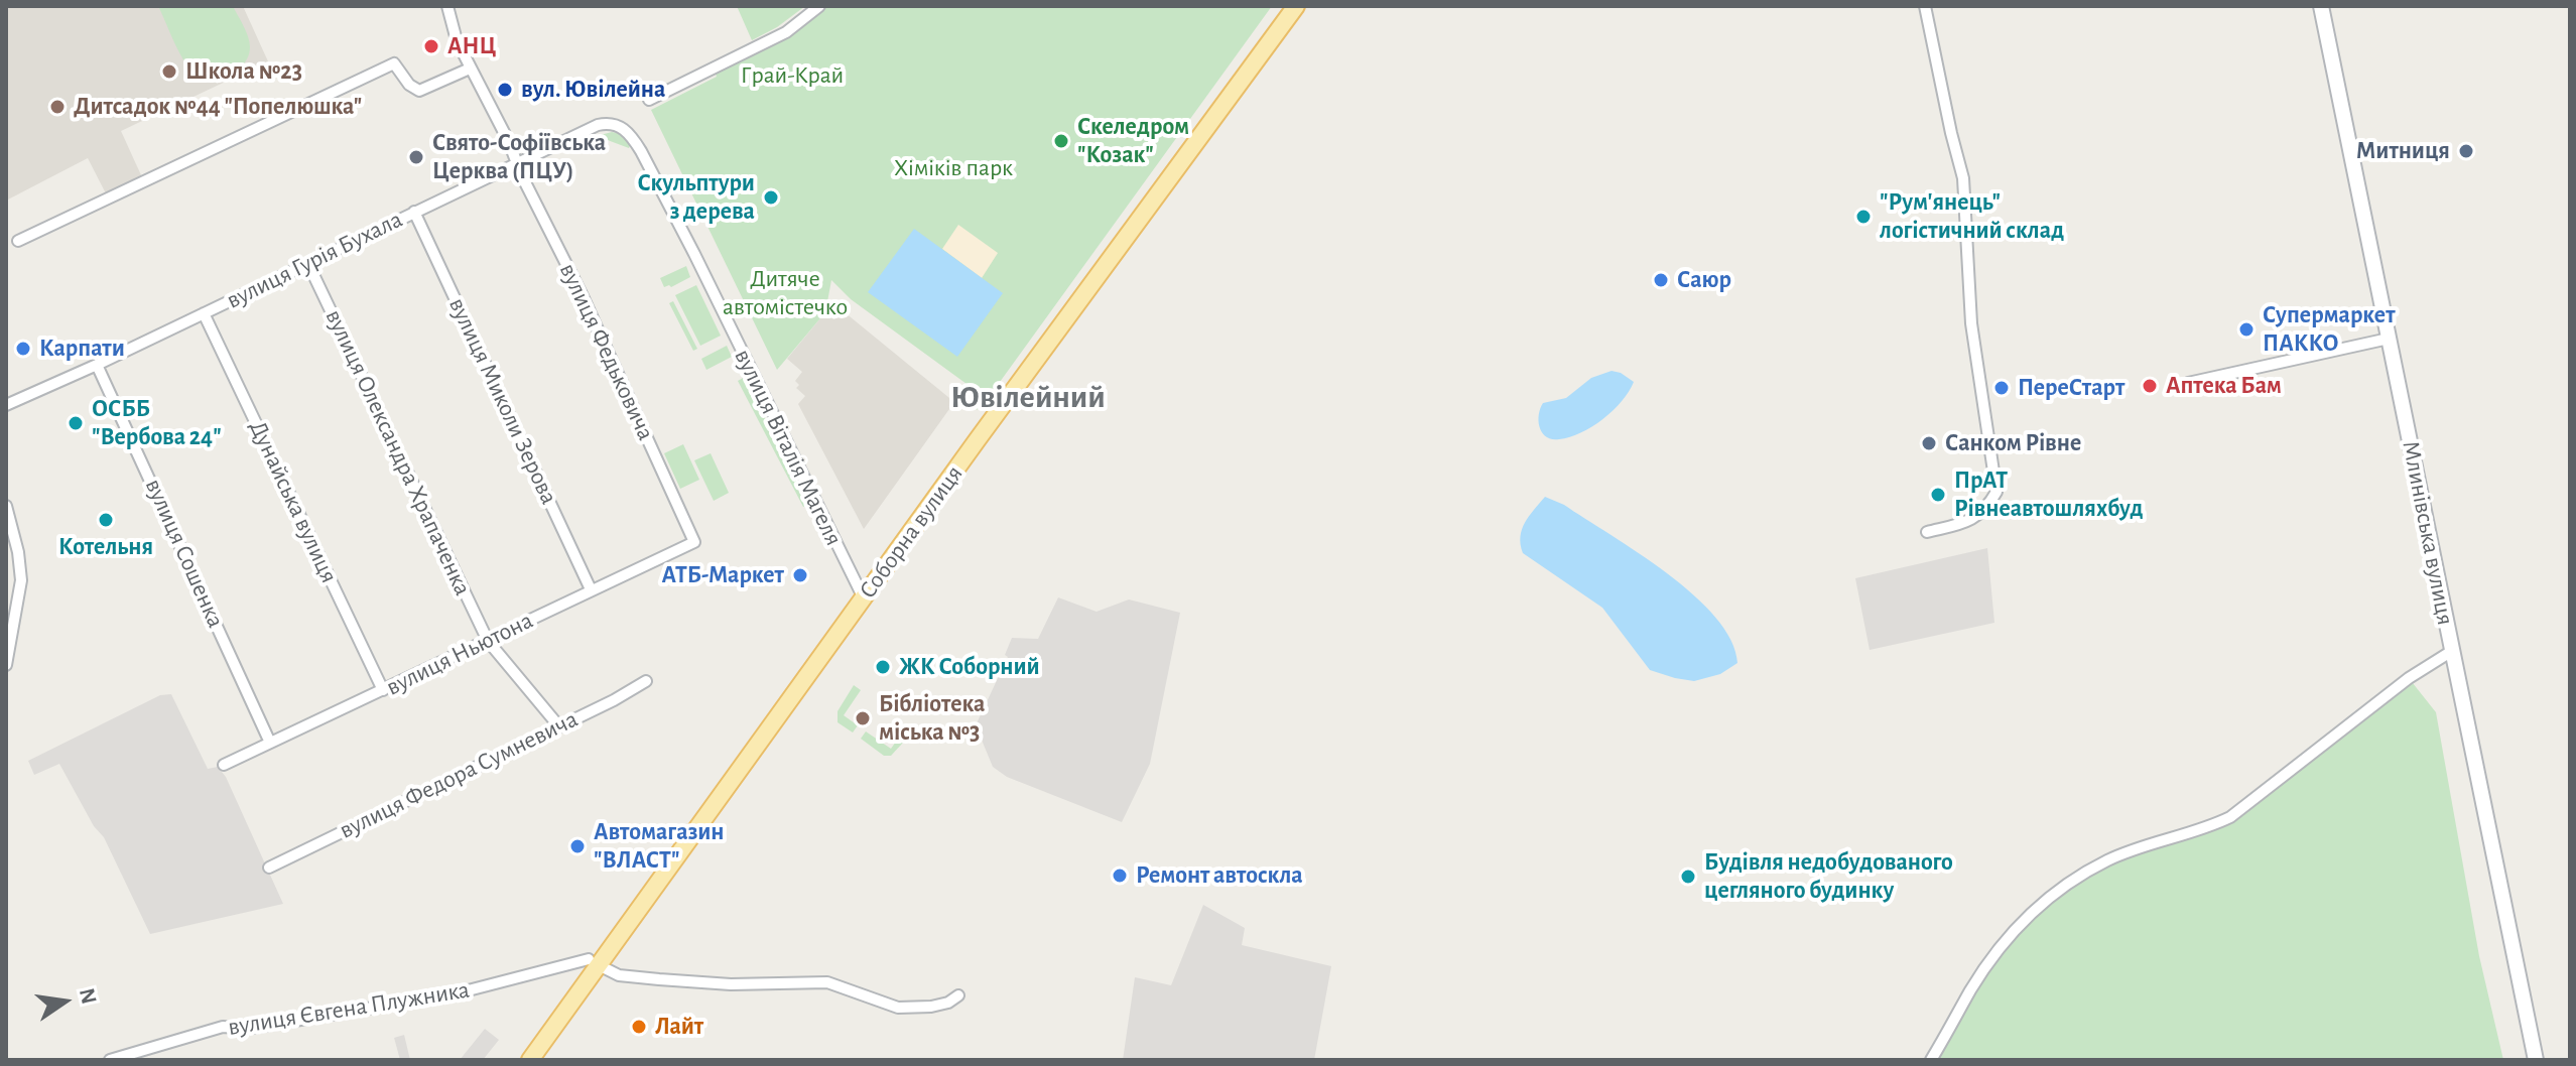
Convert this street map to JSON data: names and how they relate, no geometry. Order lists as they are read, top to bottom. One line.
{"streets":{"main road":["Соборна вулиця","Млинівська вулиця"],"street":["вулиця Гурія Бухала","вулиця Федьковича","вулиця Миколи Зерова","вулиця Віталія Магеля","вулиця Олександра Храпаченка","Дунайська вулиця","вулиця Сошенка","вулиця Ньютона","вулиця Федора Сумневича","вулиця Євгена Плужника"]},"crossings":[["вулиця Гурія Бухала","вулиця Федьковича"],["вулиця Гурія Бухала","вулиця Миколи Зерова"],["вулиця Гурія Бухала","вулиця Віталія Магеля"],["вулиця Гурія Бухала","вулиця Олександра Храпаченка"],["вулиця Гурія Бухала","Дунайська вулиця"],["вулиця Гурія Бухала","вулиця Сошенка"],["вулиця Федьковича","вулиця Ньютона"],["вулиця Миколи Зерова","вулиця Ньютона"],["вулиця Віталія Магеля","Соборна вулиця"],["вулиця Олександра Храпаченка","вулиця Ньютона"],["вулиця Олександра Храпаченка","вулиця Федора Сумневича"],["Дунайська вулиця","вулиця Ньютона"],["Соборна вулиця","вулиця Євгена Плужника"],["вулиця Сошенка","вулиця Ньютона"]],"districts":["Ювілейний"],"parks":["Грай-Край","Хіміків парк","Дитяче автомістечко"],"places":["АНЦ","Школа №23","вул. Ювілейна","Дитсадок №44 \"Попелюшка\"","Скеледром \"Козак\"","Митниця","Свято-Софіївська Церква (ПЦУ)","Скульптури з дерева","\"Рум'янець\" логістичний склад","Саюр","Супермаркет ПАККО","Карпати","Аптека Бам","ПереСтарт","ОСББ \"Вербова 24\"","Санком Рівне","ПрАТ Рівнеавтошляхбуд","Котельня","АТБ-Маркет","ЖК Соборний","Бібліотека міська №3","Автомагазин \"ВЛАСТ\"","Ремонт автоскла","Будівля недобудованого цегляного будинку","Лайт"],"north":"right"}
